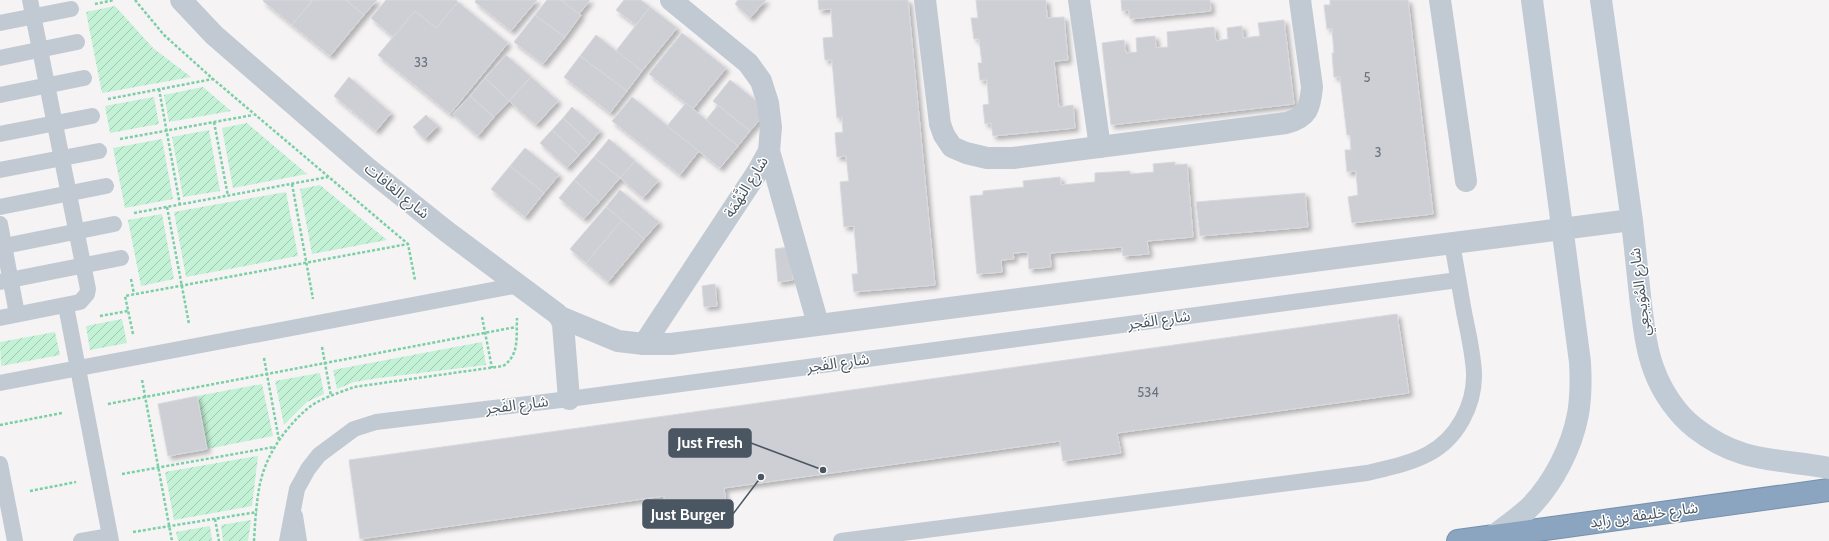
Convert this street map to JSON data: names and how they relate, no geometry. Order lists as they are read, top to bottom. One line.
{"streets":{"highway":["شارع خليفة بن زايد"],"street":["شارع النَّهْمَة","شارع الغافات","شارع المُوَيجعِي"],"lane":["شارع الفَجر"]},"crossings":[["شارع النَّهْمَة","شارع الغافات"],["شارع الغافات","شارع المُوَيجعِي"]],"places":["Just Fresh","Just Burger"],"house_numbers":["33","5","3","534"]}
